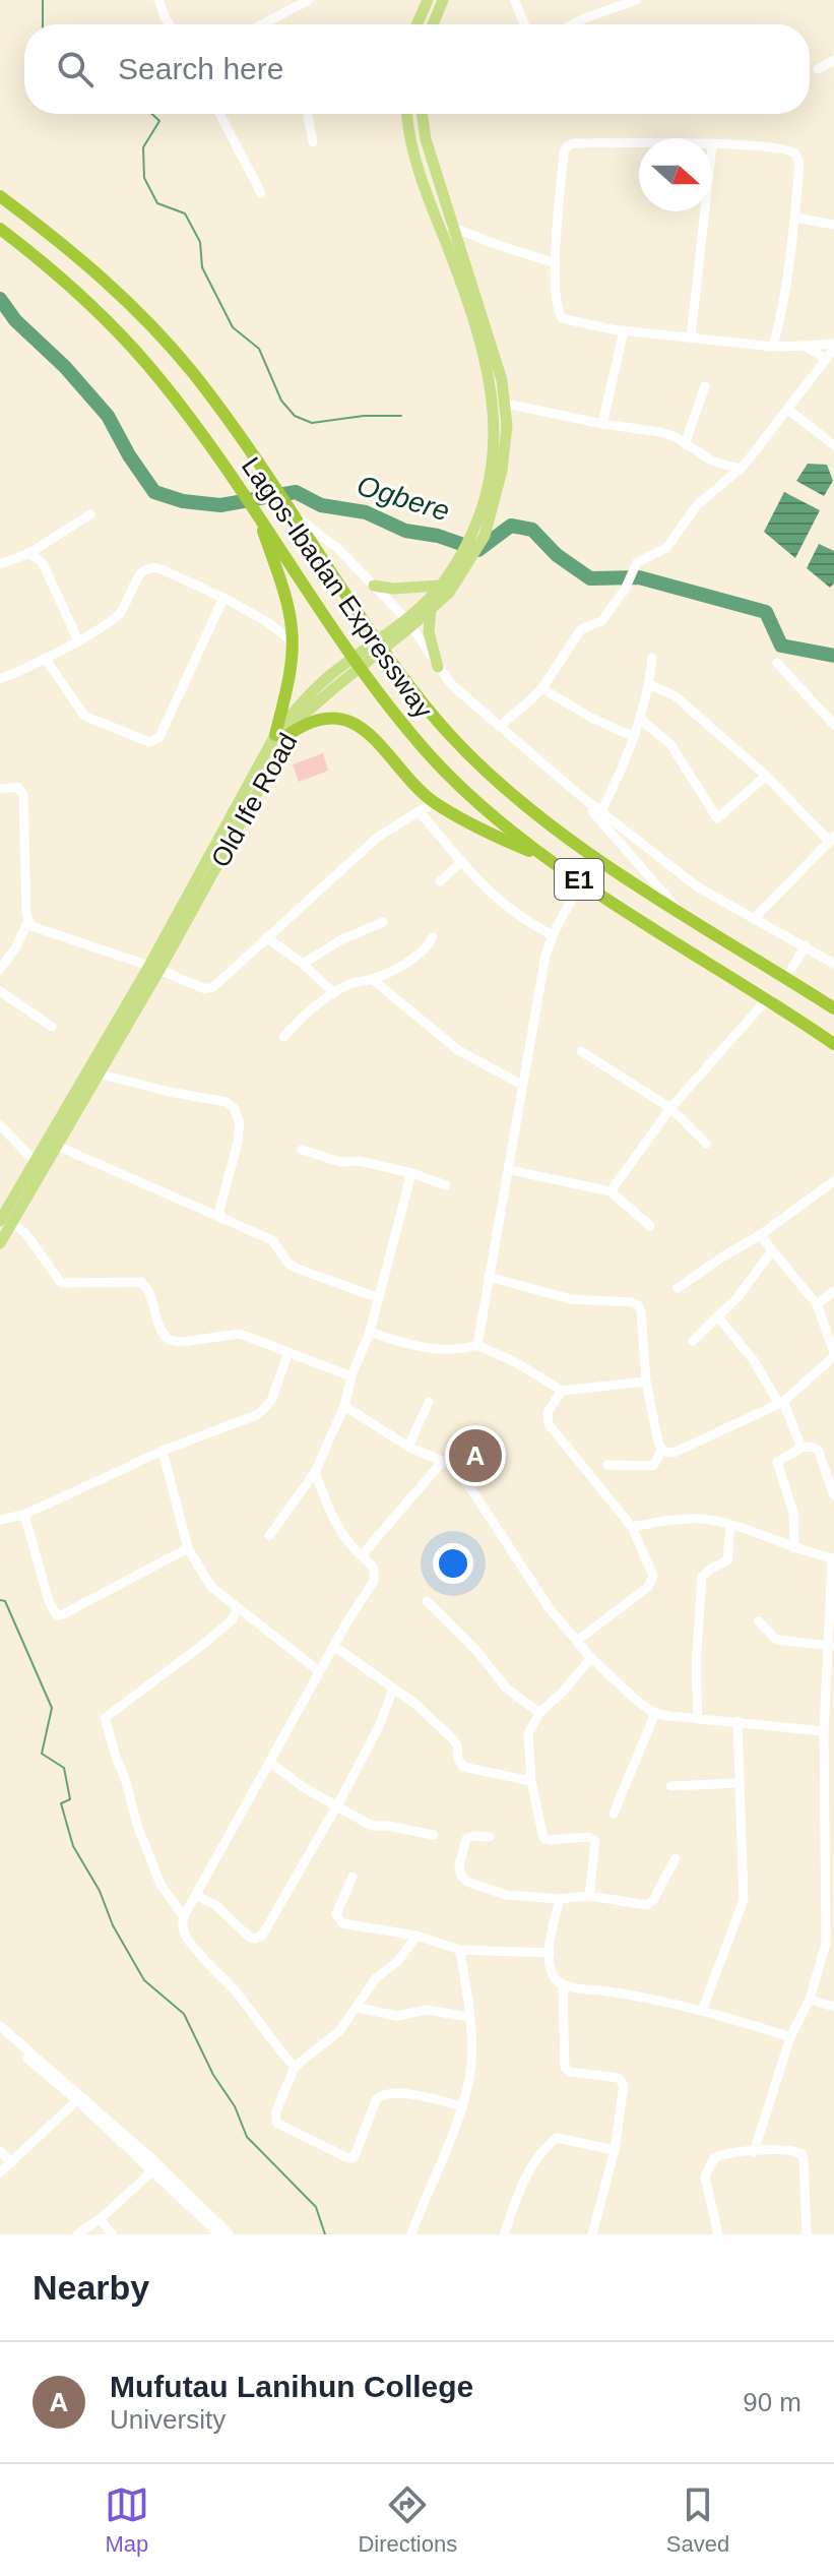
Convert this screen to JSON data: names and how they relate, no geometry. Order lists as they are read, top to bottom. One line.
{"streets":{"highway":["Lagos-Ibadan Expressway","E1"],"main road":["Old Ife Road"]},"water":["Ogbere"],"north":"right","page":{"search":"Search here","pins":"A","heading":"Nearby","list":[{"mark":"A","name":"Mufutau Lanihun College","note":"University","value":"90 m"}],"nav":["Map","Directions","Saved"]}}
